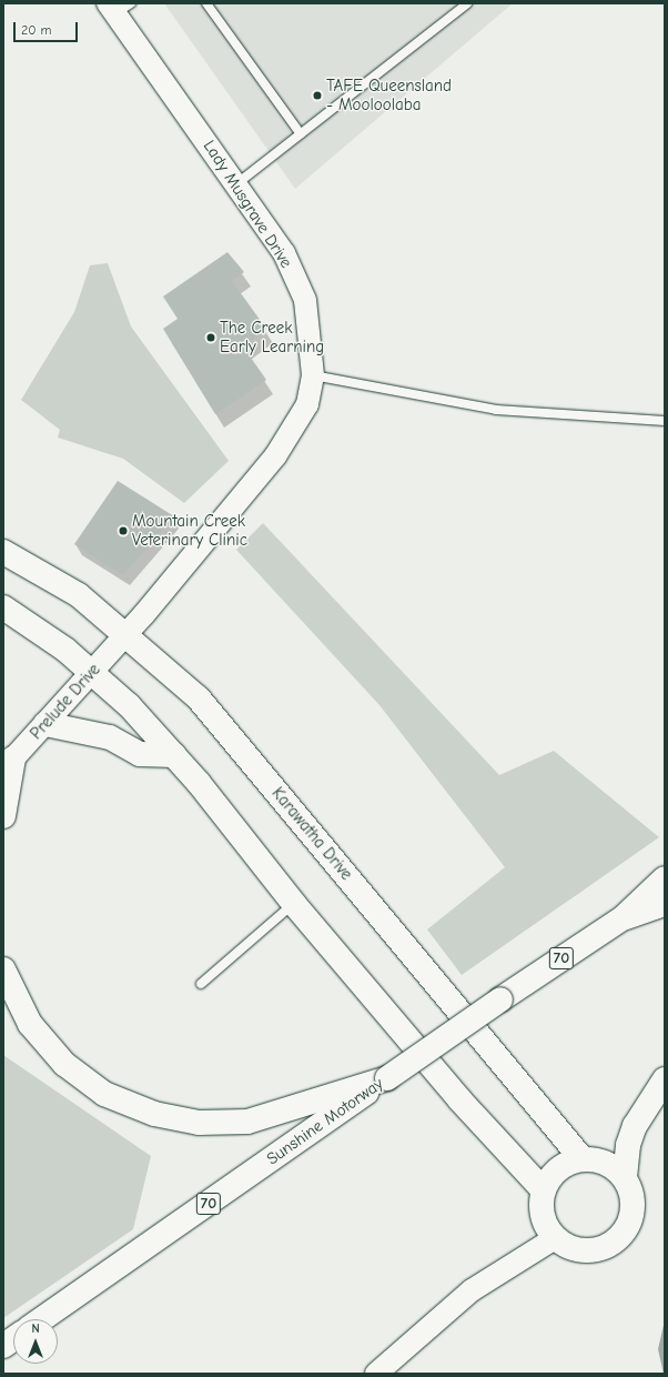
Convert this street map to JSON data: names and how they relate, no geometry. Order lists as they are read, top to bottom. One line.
{"streets":{"main road":["Karawatha Drive","70","Sunshine Motorway"],"street":["Lady Musgrave Drive","Prelude Drive"]},"crossings":[["Lady Musgrave Drive","Prelude Drive"],["Lady Musgrave Drive","Karawatha Drive"],["Prelude Drive","Karawatha Drive"]],"places":["TAFE Queensland - Mooloolaba","The Creek Early Learning","Mountain Creek Veterinary Clinic"],"scale_bar":"20 m","north":"top"}
